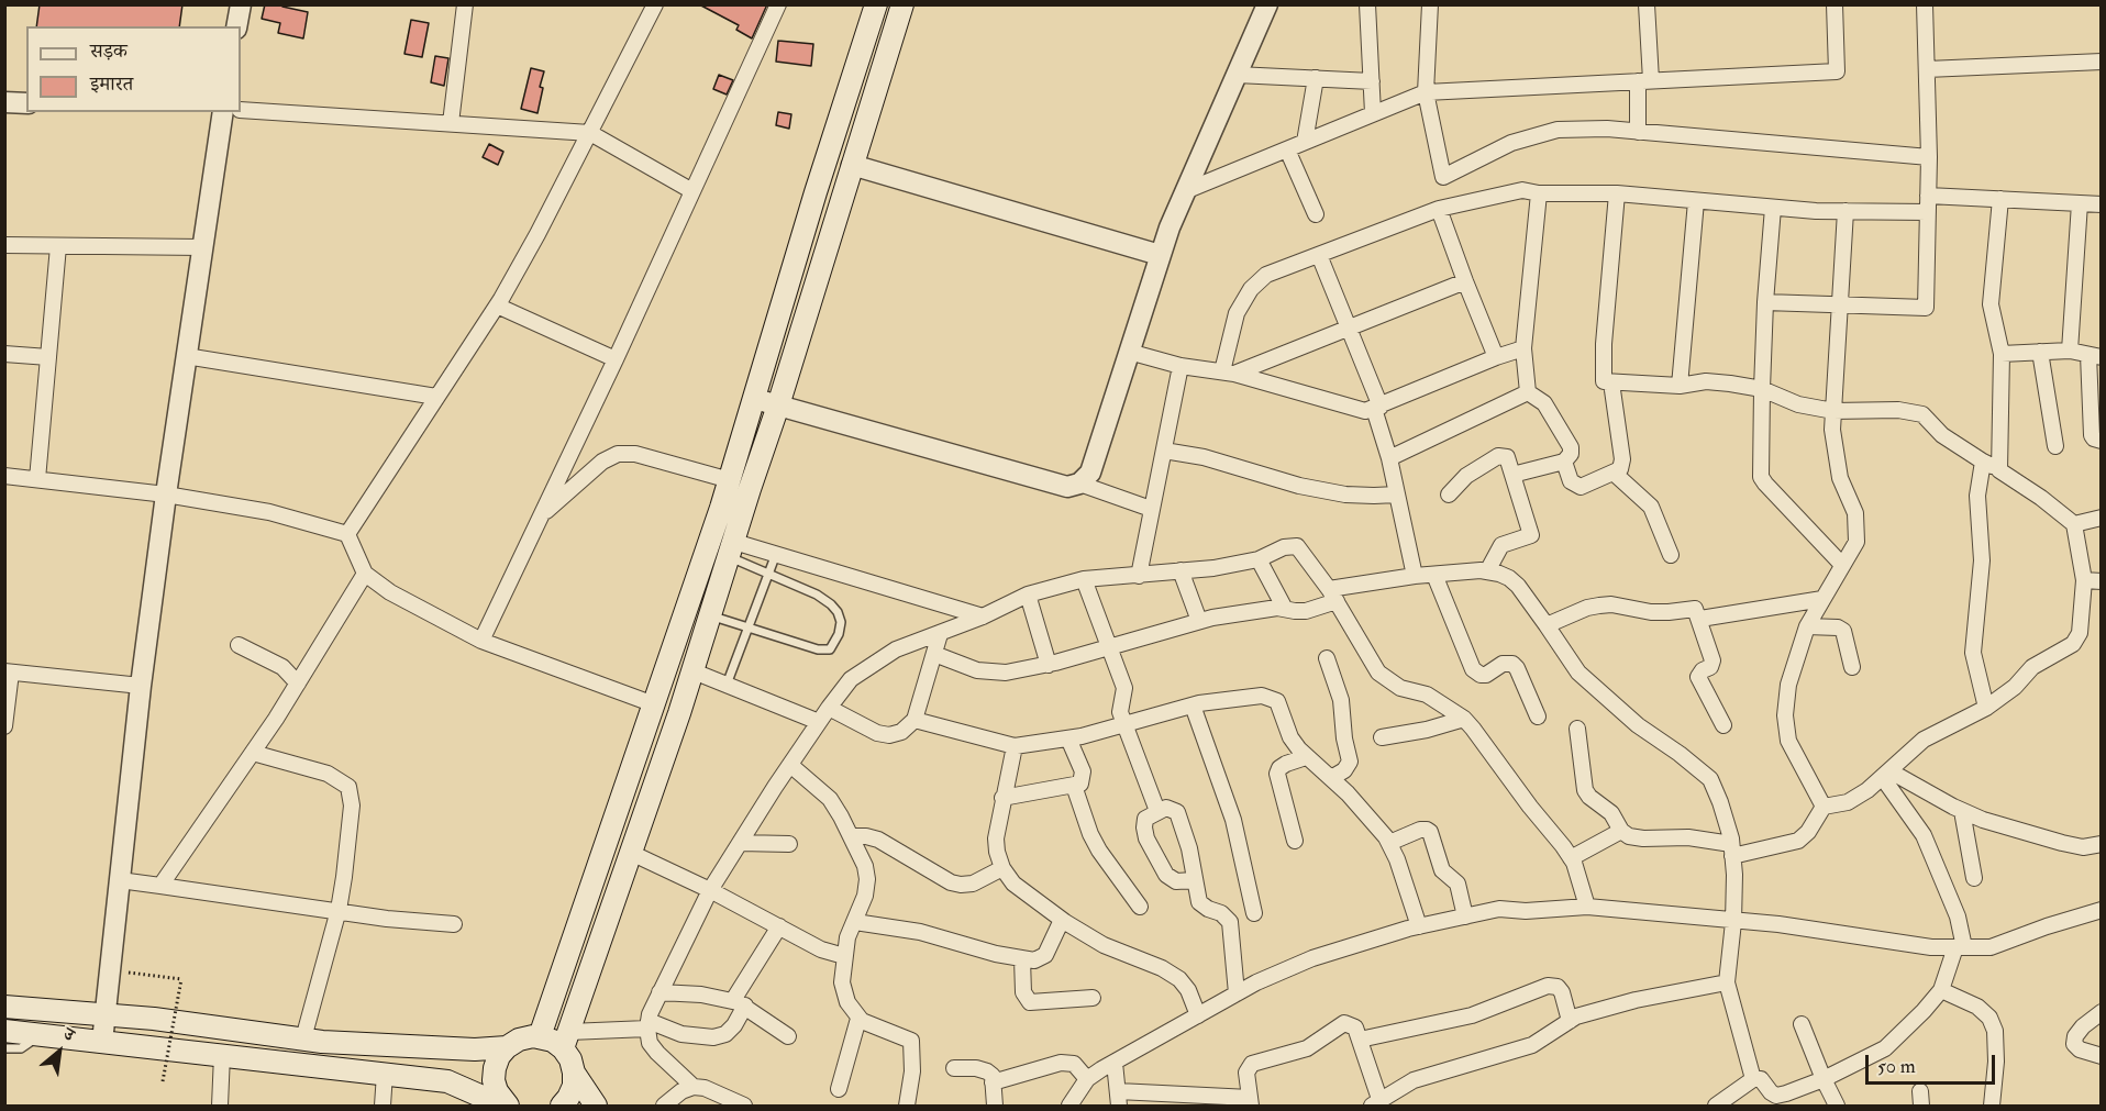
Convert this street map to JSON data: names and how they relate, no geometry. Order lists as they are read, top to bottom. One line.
{"legend":["सड़क","इमारत"],"scale_bar":"50 m","north":"top right"}
